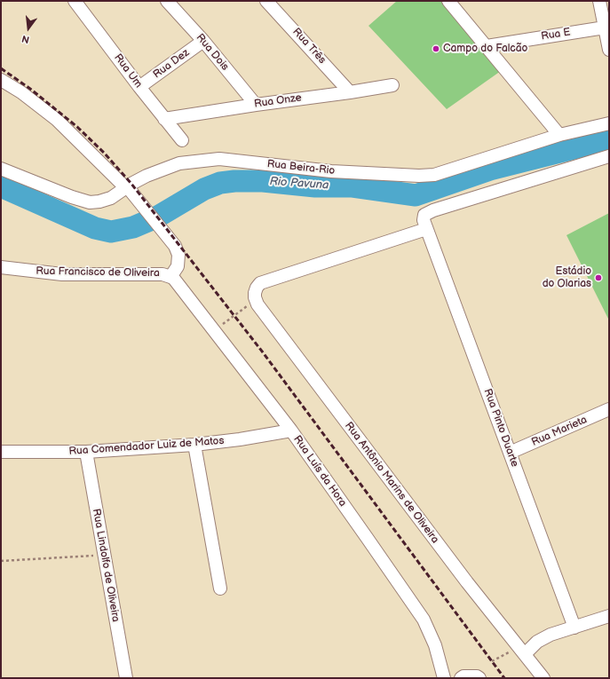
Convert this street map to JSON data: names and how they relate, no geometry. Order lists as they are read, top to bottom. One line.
{"streets":{"street":["Rua E","Rua Três","Rua Dois","Rua Dez","Rua Um","Rua Onze","Rua Beira-Rio","Rua Francisco de Oliveira","Rua Pinto Duarte","Rua Marieta","Rua Comendador Luiz de Matos","Rua Luís da Hora","Rua Antônio Marins de Oliveira","Rua Lindolfo de Oliveira"]},"crossings":[["Rua Três","Rua Onze"],["Rua Dois","Rua Dez"],["Rua Dois","Rua Onze"],["Rua Dez","Rua Um"],["Rua Um","Rua Onze"],["Rua Francisco de Oliveira","Rua Luís da Hora"],["Rua Pinto Duarte","Rua Marieta"],["Rua Pinto Duarte","Rua Antônio Marins de Oliveira"],["Rua Comendador Luiz de Matos","Rua Luís da Hora"],["Rua Comendador Luiz de Matos","Rua Lindolfo de Oliveira"]],"water":["Rio Pavuna"],"places":["Campo do Falcão","Estádio do Olarias"],"north":"bottom"}
